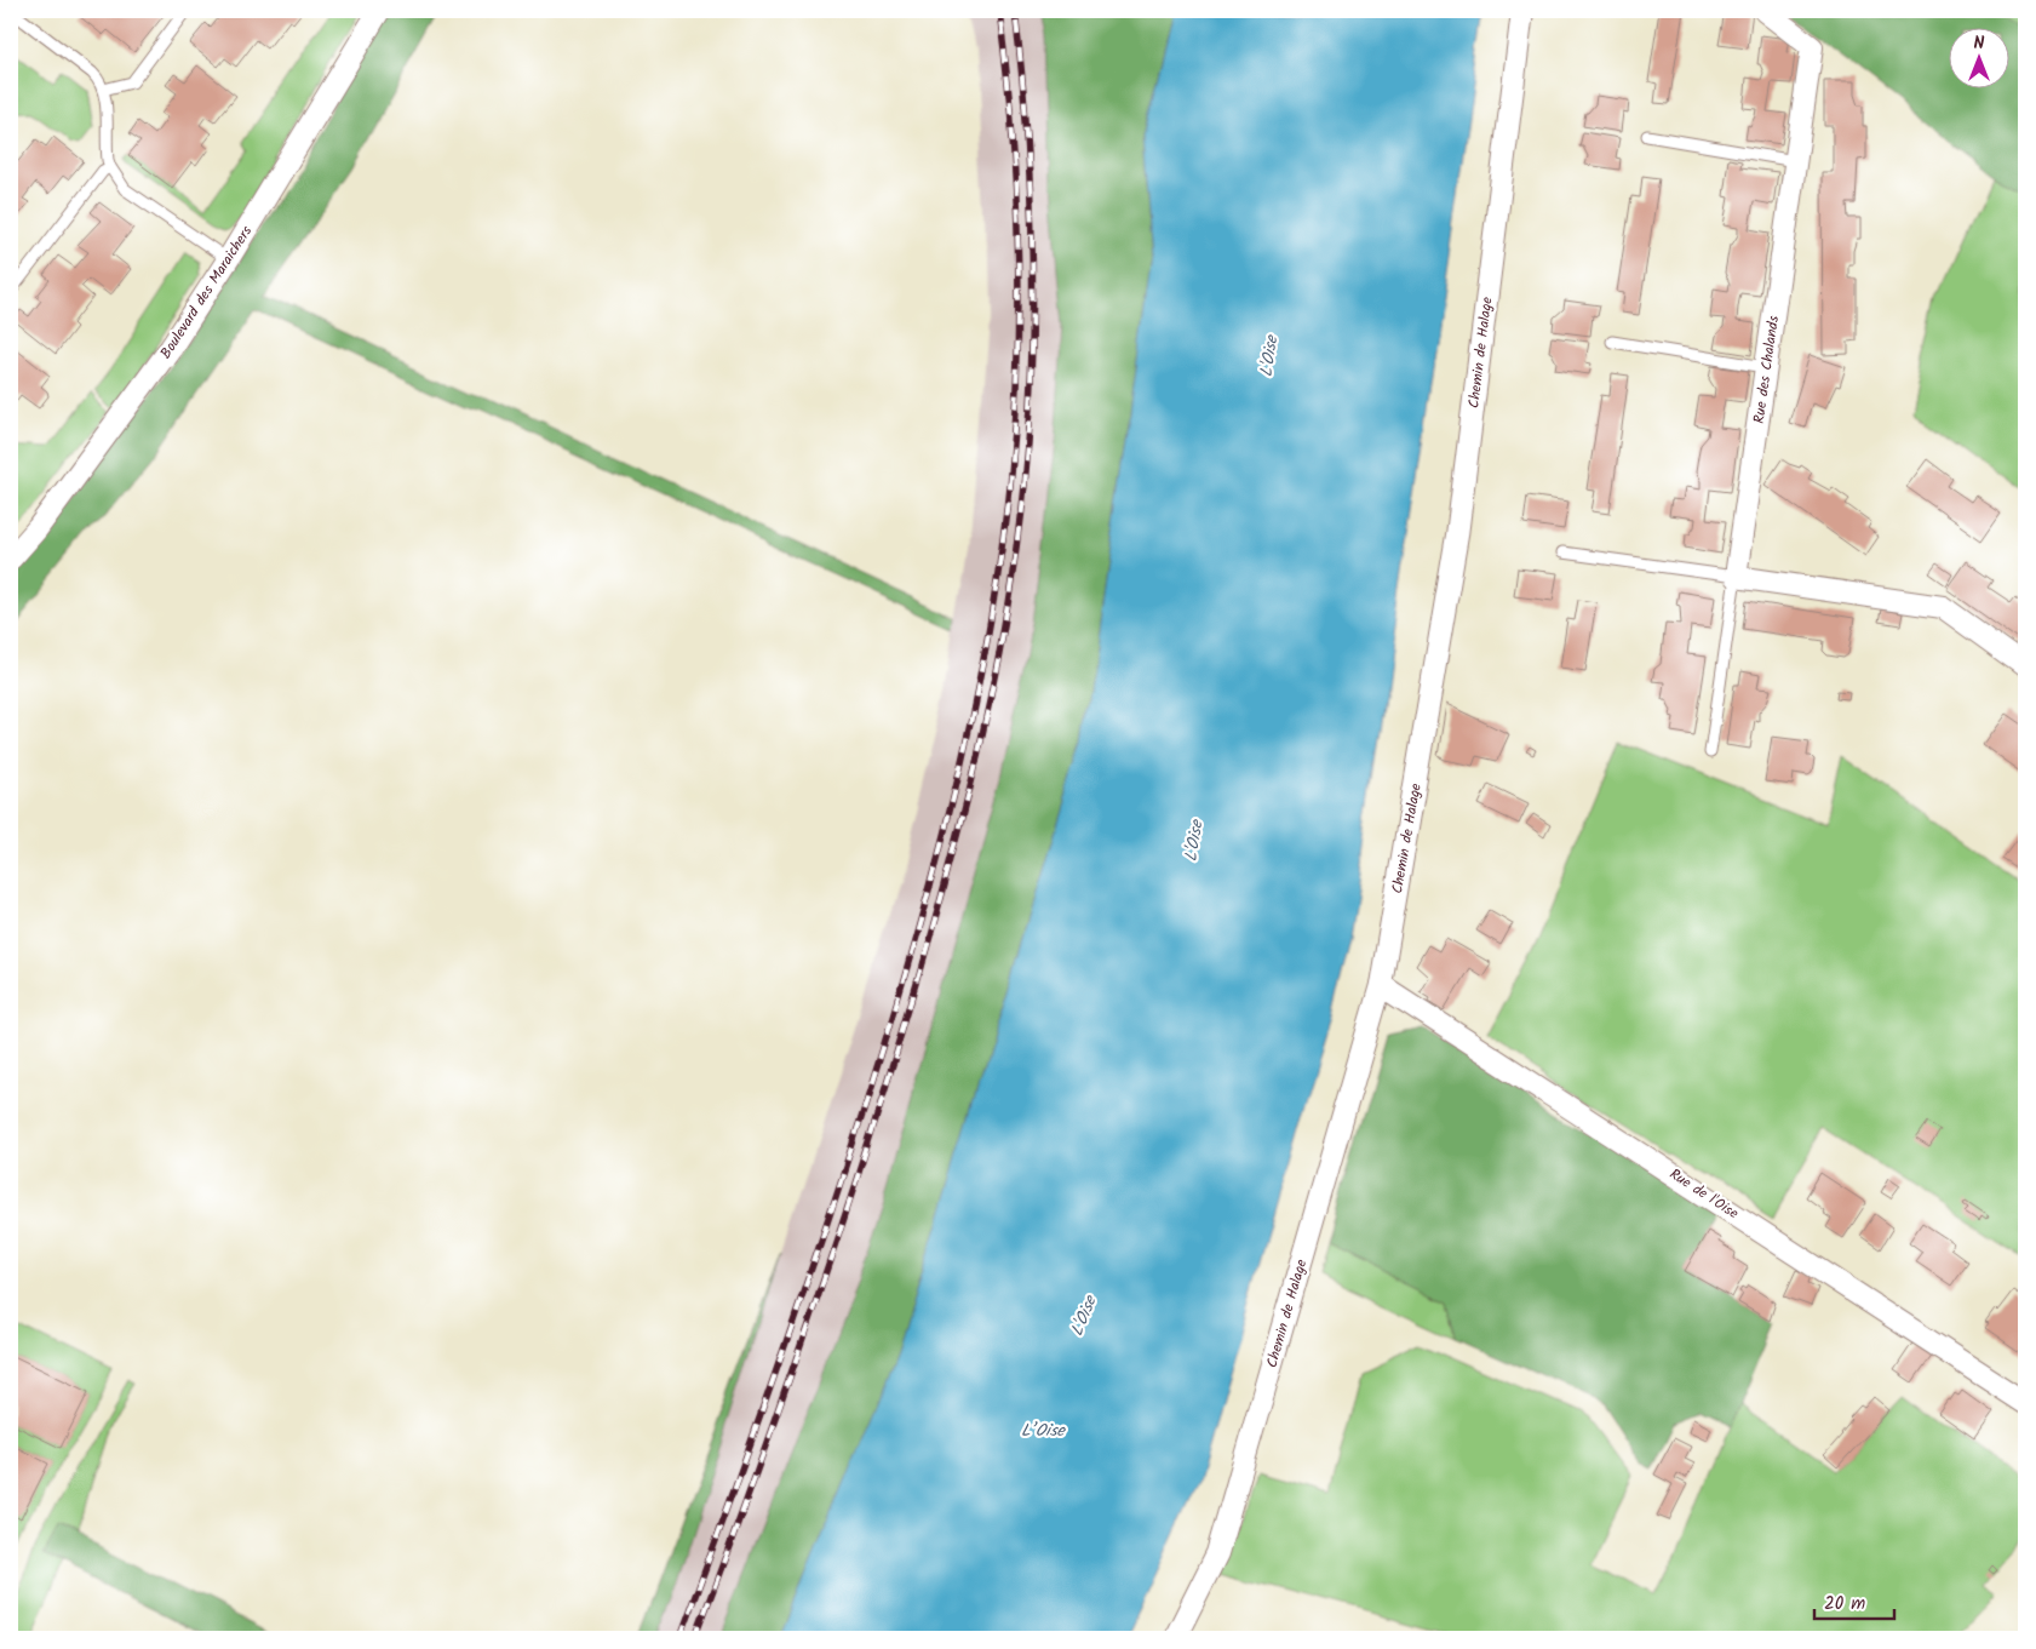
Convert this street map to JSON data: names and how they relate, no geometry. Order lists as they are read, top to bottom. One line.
{"streets":{"street":["Boulevard des Maraichers","Chemin de Halage","Rue des Chalands","Rue de l'Oise"]},"crossings":[["Chemin de Halage","Rue de l'Oise"]],"water":["L'Oise","L’Oise"],"scale_bar":"20 m","north":"top"}
